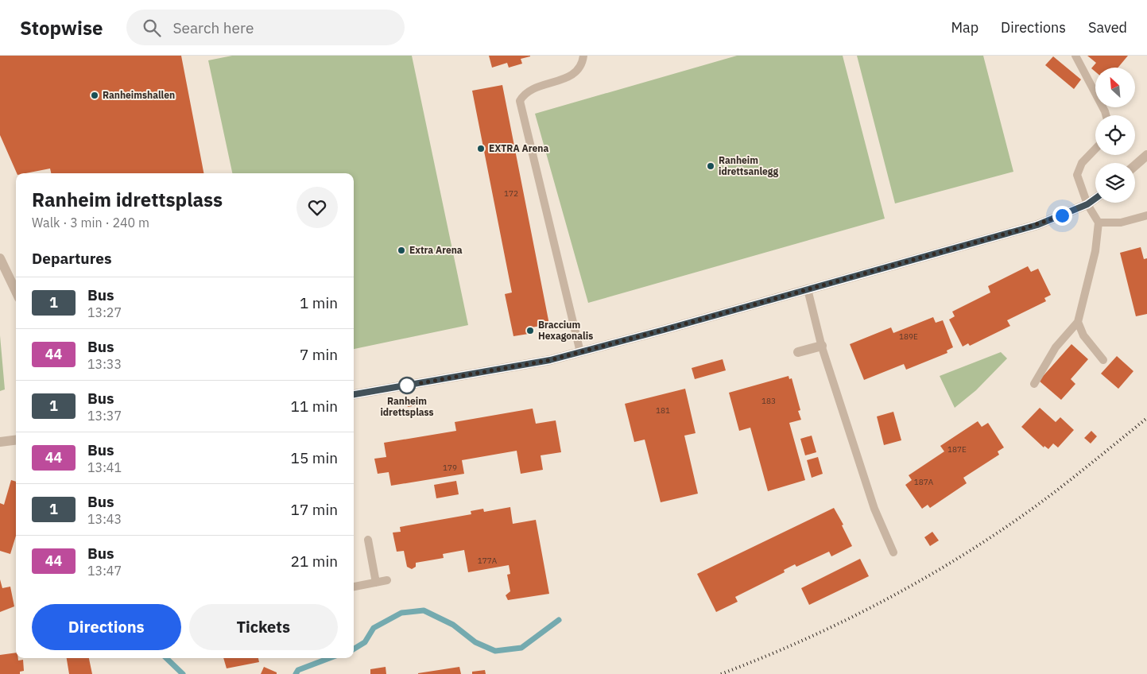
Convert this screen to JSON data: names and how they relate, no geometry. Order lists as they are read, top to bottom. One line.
{"places":["Ranheimshallen","EXTRA Arena","Ranheim idrettsanlegg","Extra Arena","Braccium Hexagonalis","Ranheim idrettsplass"],"lines":["bus line 1"],"house_numbers":["172","189E","183","181","187E","179","187A","177A"],"north":"top left","page":{"header":"Stopwise","search":"Search here","nav":["Map","Directions","Saved"],"heading":[["Ranheim idrettsplass","Walk · 3 min · 240 m"],"Departures"],"list":[{"mark":"1","name":"Bus","note":"13:27","value":"1 min"},{"mark":"44","name":"Bus","note":"13:33","value":"7 min"},{"mark":"1","name":"Bus","note":"13:37","value":"11 min"},{"mark":"44","name":"Bus","note":"13:41","value":"15 min"},{"mark":"1","name":"Bus","note":"13:43","value":"17 min"},{"mark":"44","name":"Bus","note":"13:47","value":"21 min"}],"buttons":["Directions","Tickets"]}}
